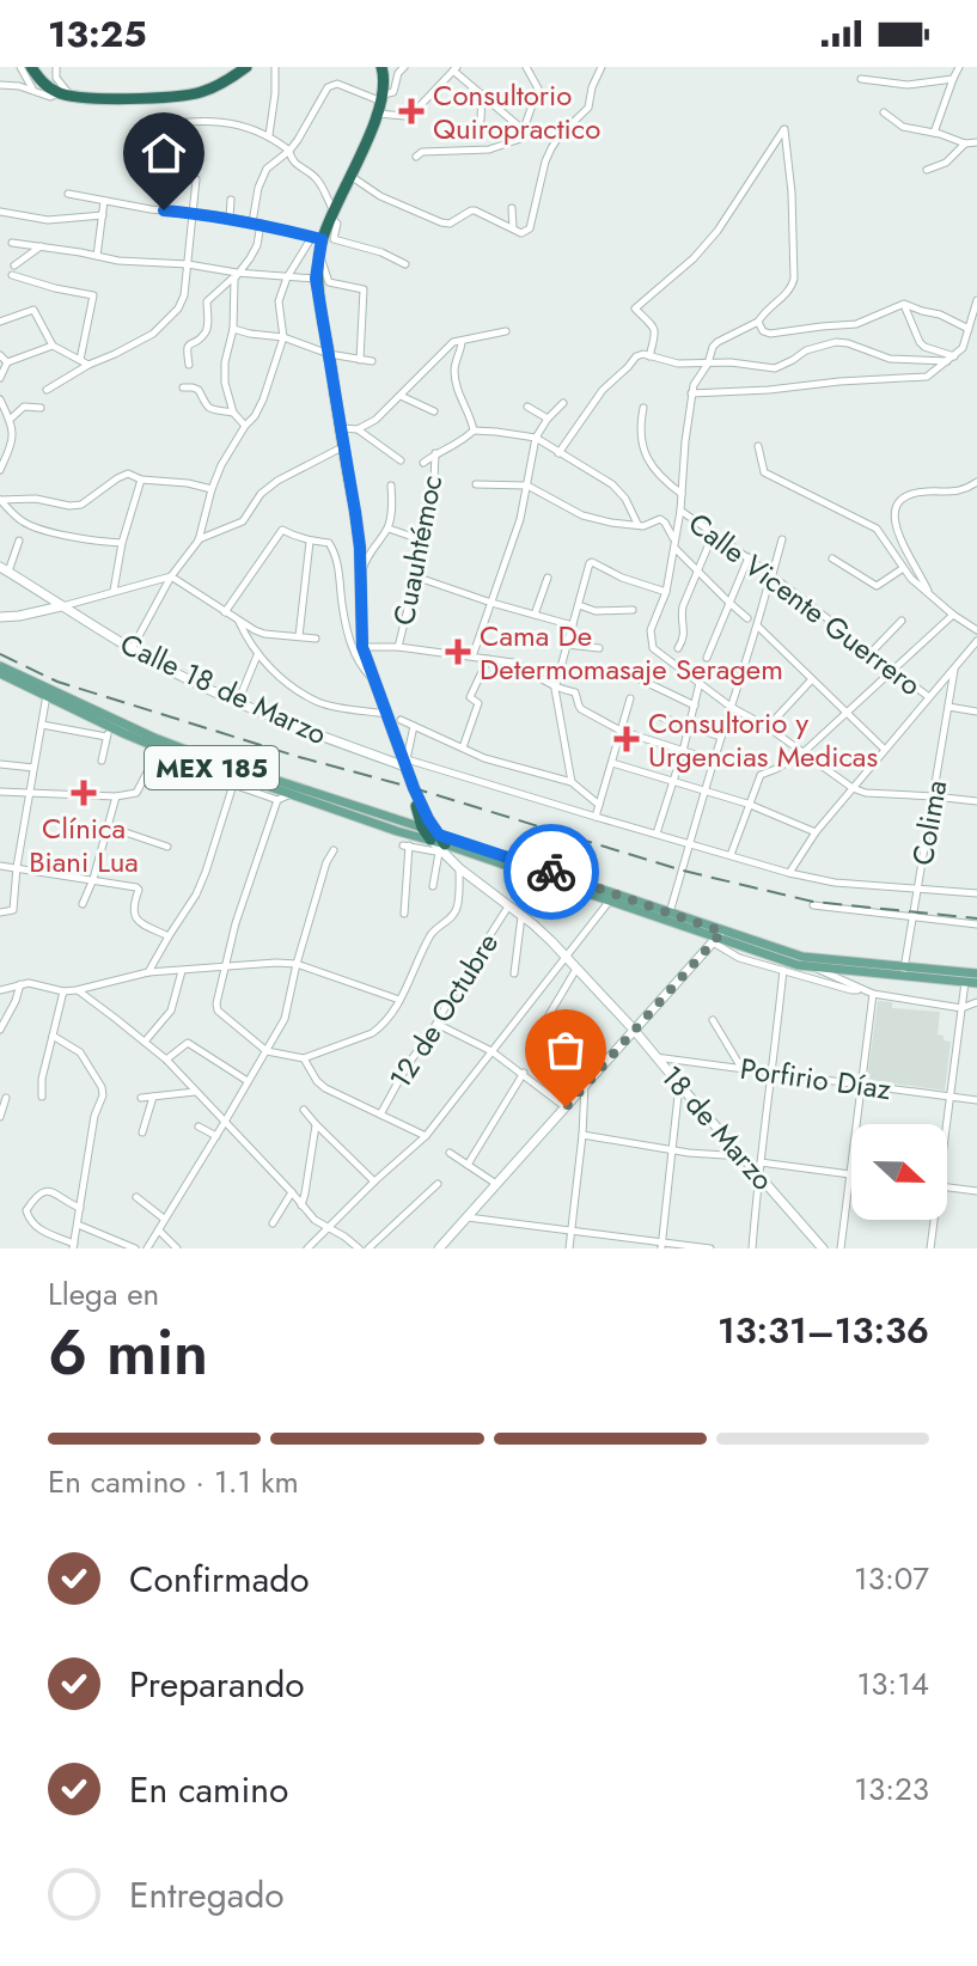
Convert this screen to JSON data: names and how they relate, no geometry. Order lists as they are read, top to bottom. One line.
{"streets":{"main road":["Calle 18 de Marzo","MEX 185","18 de Marzo"],"street":["Cuauhtémoc","Calle Vicente Guerrero","Colima","12 de Octubre","Porfirio Díaz"]},"crossings":[["MEX 185","Colima"],["MEX 185","18 de Marzo"],["12 de Octubre","18 de Marzo"],["Porfirio Díaz","18 de Marzo"]],"places":{"health":["Consultorio Quiropractico","Cama De Determomasaje Seragem","Consultorio y Urgencias Medicas","Clínica Biani Lua"]},"north":"right","page":{"status":"13:25","heading":["6 min","Llega en","13:31–13:36"],"bar":"En camino · 1.1 km","list":[["Confirmado","13:07"],["Preparando","13:14"],["En camino","13:23"],"Entregado"]}}
